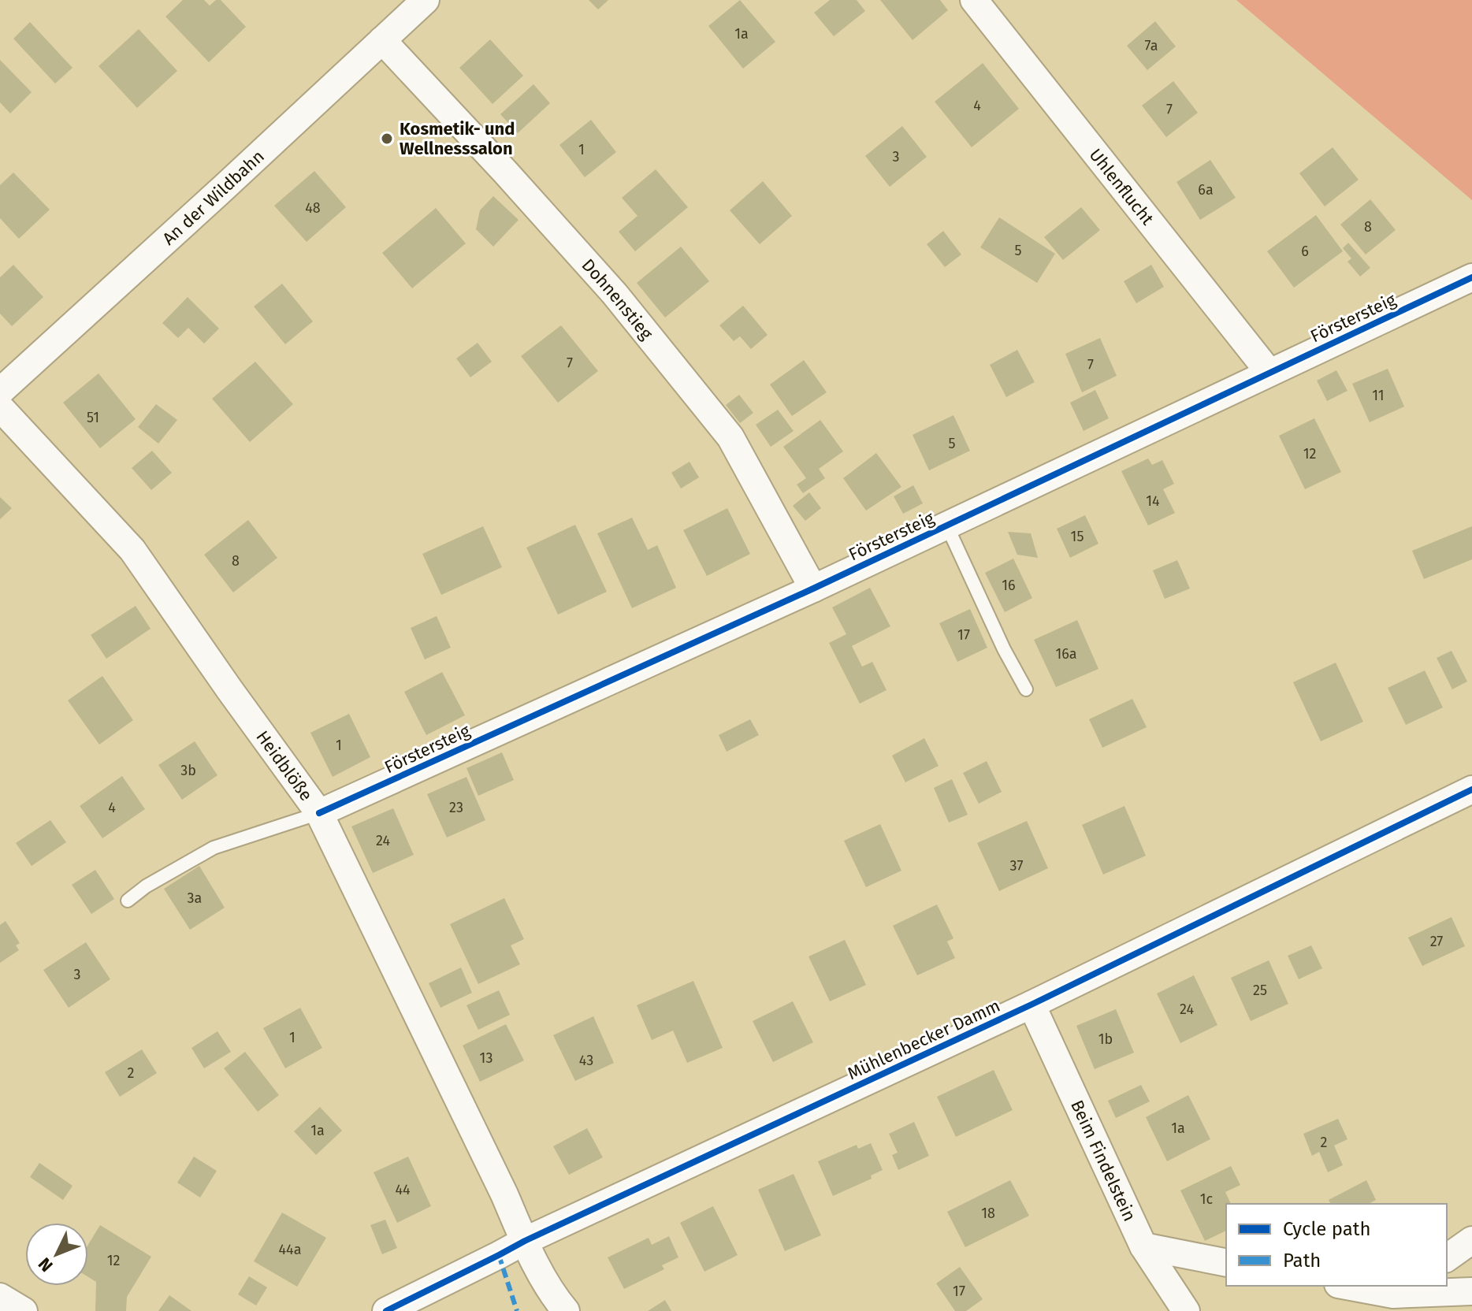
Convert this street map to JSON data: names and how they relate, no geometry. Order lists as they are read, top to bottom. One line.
{"streets":{"street":["Uhlenflucht","An der Wildbahn","Dohnenstieg","Förstersteig","Heidblöße","Mühlenbecker Damm","Beim Findelstein"]},"crossings":[["Uhlenflucht","Förstersteig"],["An der Wildbahn","Dohnenstieg"],["Dohnenstieg","Förstersteig"],["Förstersteig","Heidblöße"],["Heidblöße","Mühlenbecker Damm"],["Mühlenbecker Damm","Beim Findelstein"]],"places":["Kosmetik- und Wellnesssalon"],"house_numbers":["1a","7a","4","7","1","3","6a","48","8","5","6","7","7","11","51","5","12","14","15","8","16","17","16a","1","3b","4","23","24","37","3a","27","3","25","24","1","1b","13","43","2","1a","1a","2","44","1c","18","44a","12","17"],"legend":["Cycle path","Path"],"north":"bottom left"}
